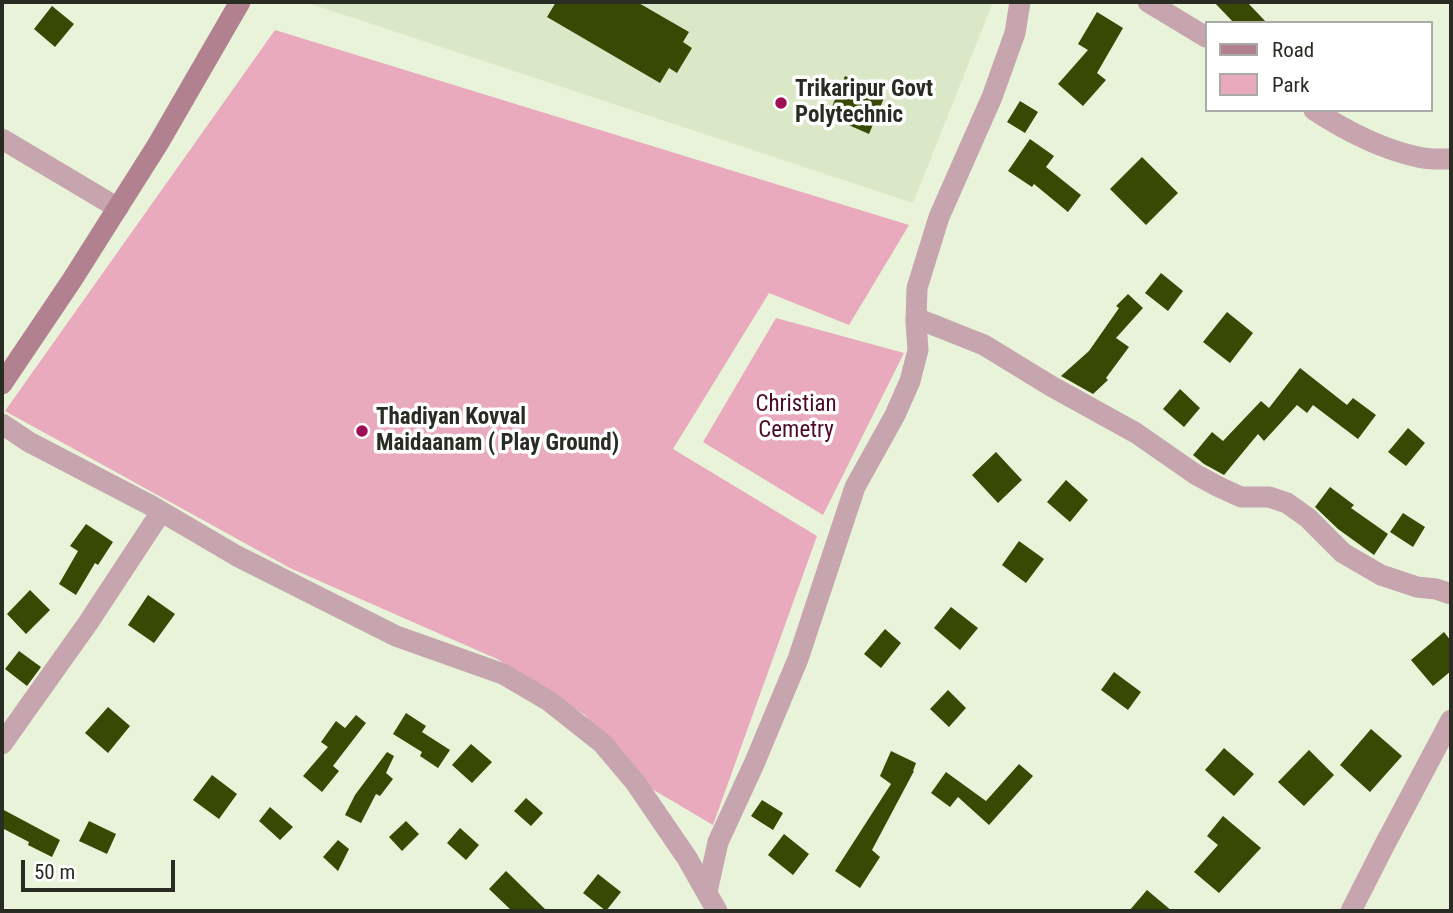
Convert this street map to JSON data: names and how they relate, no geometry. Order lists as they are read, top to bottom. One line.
{"parks":["Christian Cemetry"],"places":["Trikaripur Govt Polytechnic","Thadiyan Kovval Maidaanam ( Play Ground)"],"legend":["Road","Park"],"scale_bar":"50 m"}
